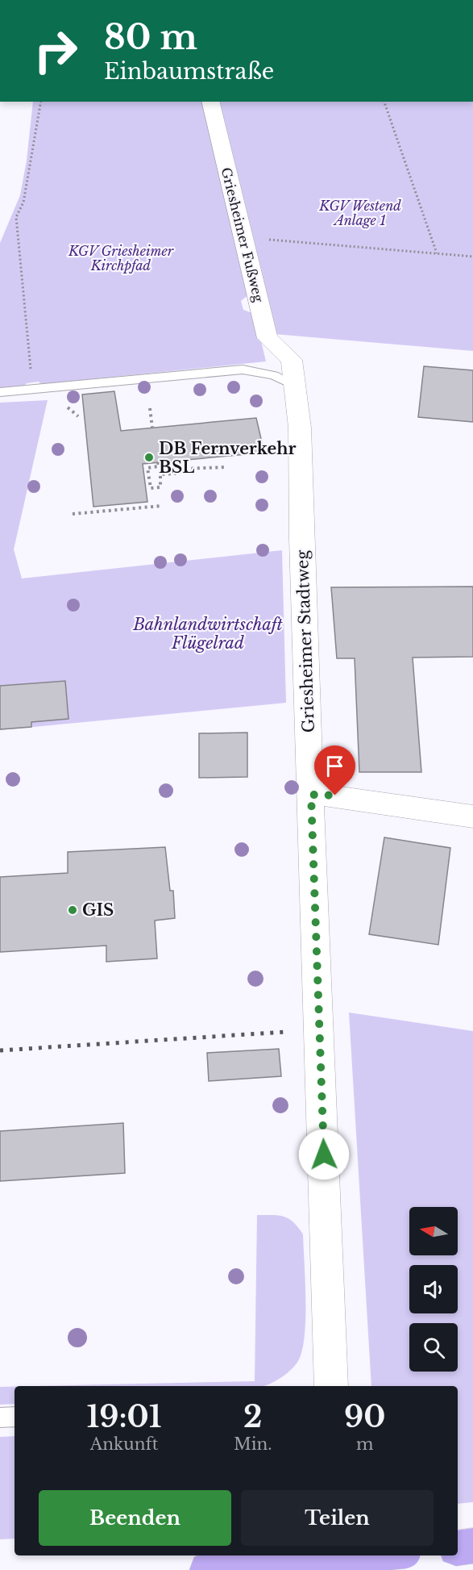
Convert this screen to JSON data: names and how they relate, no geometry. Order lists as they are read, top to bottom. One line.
{"streets":{"street":["Griesheimer Fußweg","Griesheimer Stadtweg"]},"crossings":[["Griesheimer Fußweg","Griesheimer Stadtweg"]],"parks":["KGV Westend Anlage 1","KGV Griesheimer Kirchpfad","Bahnlandwirtschaft Flügelrad"],"places":["DB Fernverkehr BSL","GIS"],"north":"left","page":{"turn":["80 m","Einbaumstraße"],"eta":["19:01","Ankunft","2","Min.","90","m"],"buttons":["Beenden","Teilen"]}}
